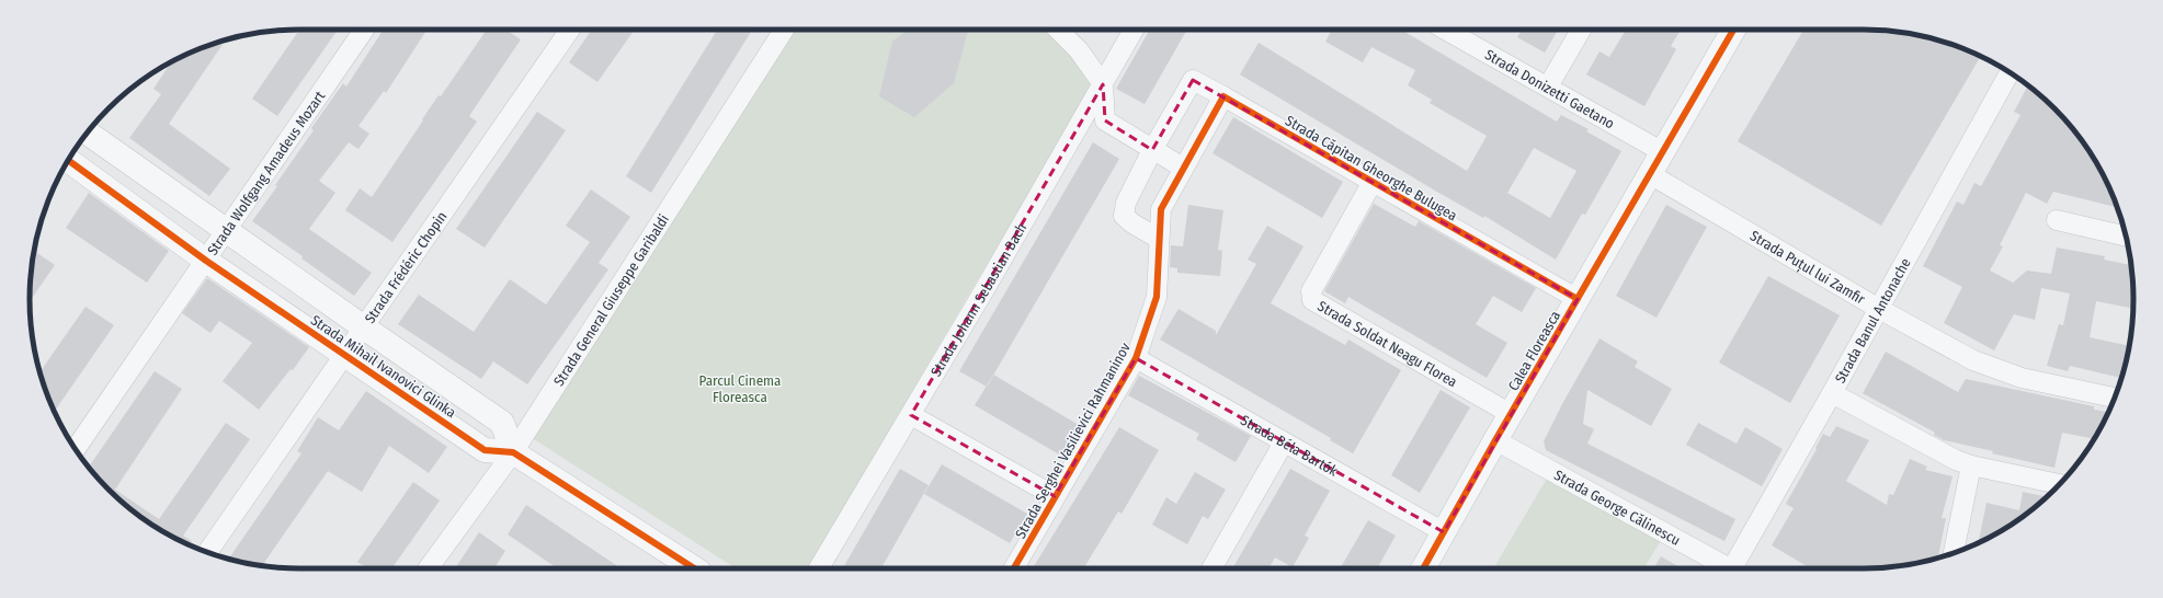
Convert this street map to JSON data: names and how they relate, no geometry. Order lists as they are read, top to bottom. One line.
{"streets":{"street":["Strada Donizetti Gaetano","Strada Căpitan Gheorghe Bulugea","Strada Wolfgang Amadeus Mozart","Strada Puțul lui Zamfir","Strada Frédéric Chopin","Strada Johann Sebastian Bach","Strada General Giuseppe Garibaldi","Strada Banul Antonache","Strada Soldat Neagu Florea","Calea Floreasca","Strada Mihail Ivanovici Glinka","Strada Serghei Vasilievici Rahmaninov","Strada Béla Bartók","Strada George Călinescu"]},"crossings":[["Strada Donizetti Gaetano","Calea Floreasca"],["Strada Căpitan Gheorghe Bulugea","Strada Soldat Neagu Florea"],["Strada Căpitan Gheorghe Bulugea","Calea Floreasca"],["Strada Căpitan Gheorghe Bulugea","Strada Serghei Vasilievici Rahmaninov"],["Strada Wolfgang Amadeus Mozart","Strada Mihail Ivanovici Glinka"],["Strada Puțul lui Zamfir","Strada Banul Antonache"],["Strada Puțul lui Zamfir","Calea Floreasca"],["Strada Frédéric Chopin","Strada Mihail Ivanovici Glinka"],["Strada General Giuseppe Garibaldi","Strada Mihail Ivanovici Glinka"],["Strada Soldat Neagu Florea","Calea Floreasca"],["Calea Floreasca","Strada Béla Bartók"],["Calea Floreasca","Strada George Călinescu"],["Strada Serghei Vasilievici Rahmaninov","Strada Béla Bartók"]],"parks":["Parcul Cinema Floreasca"]}
